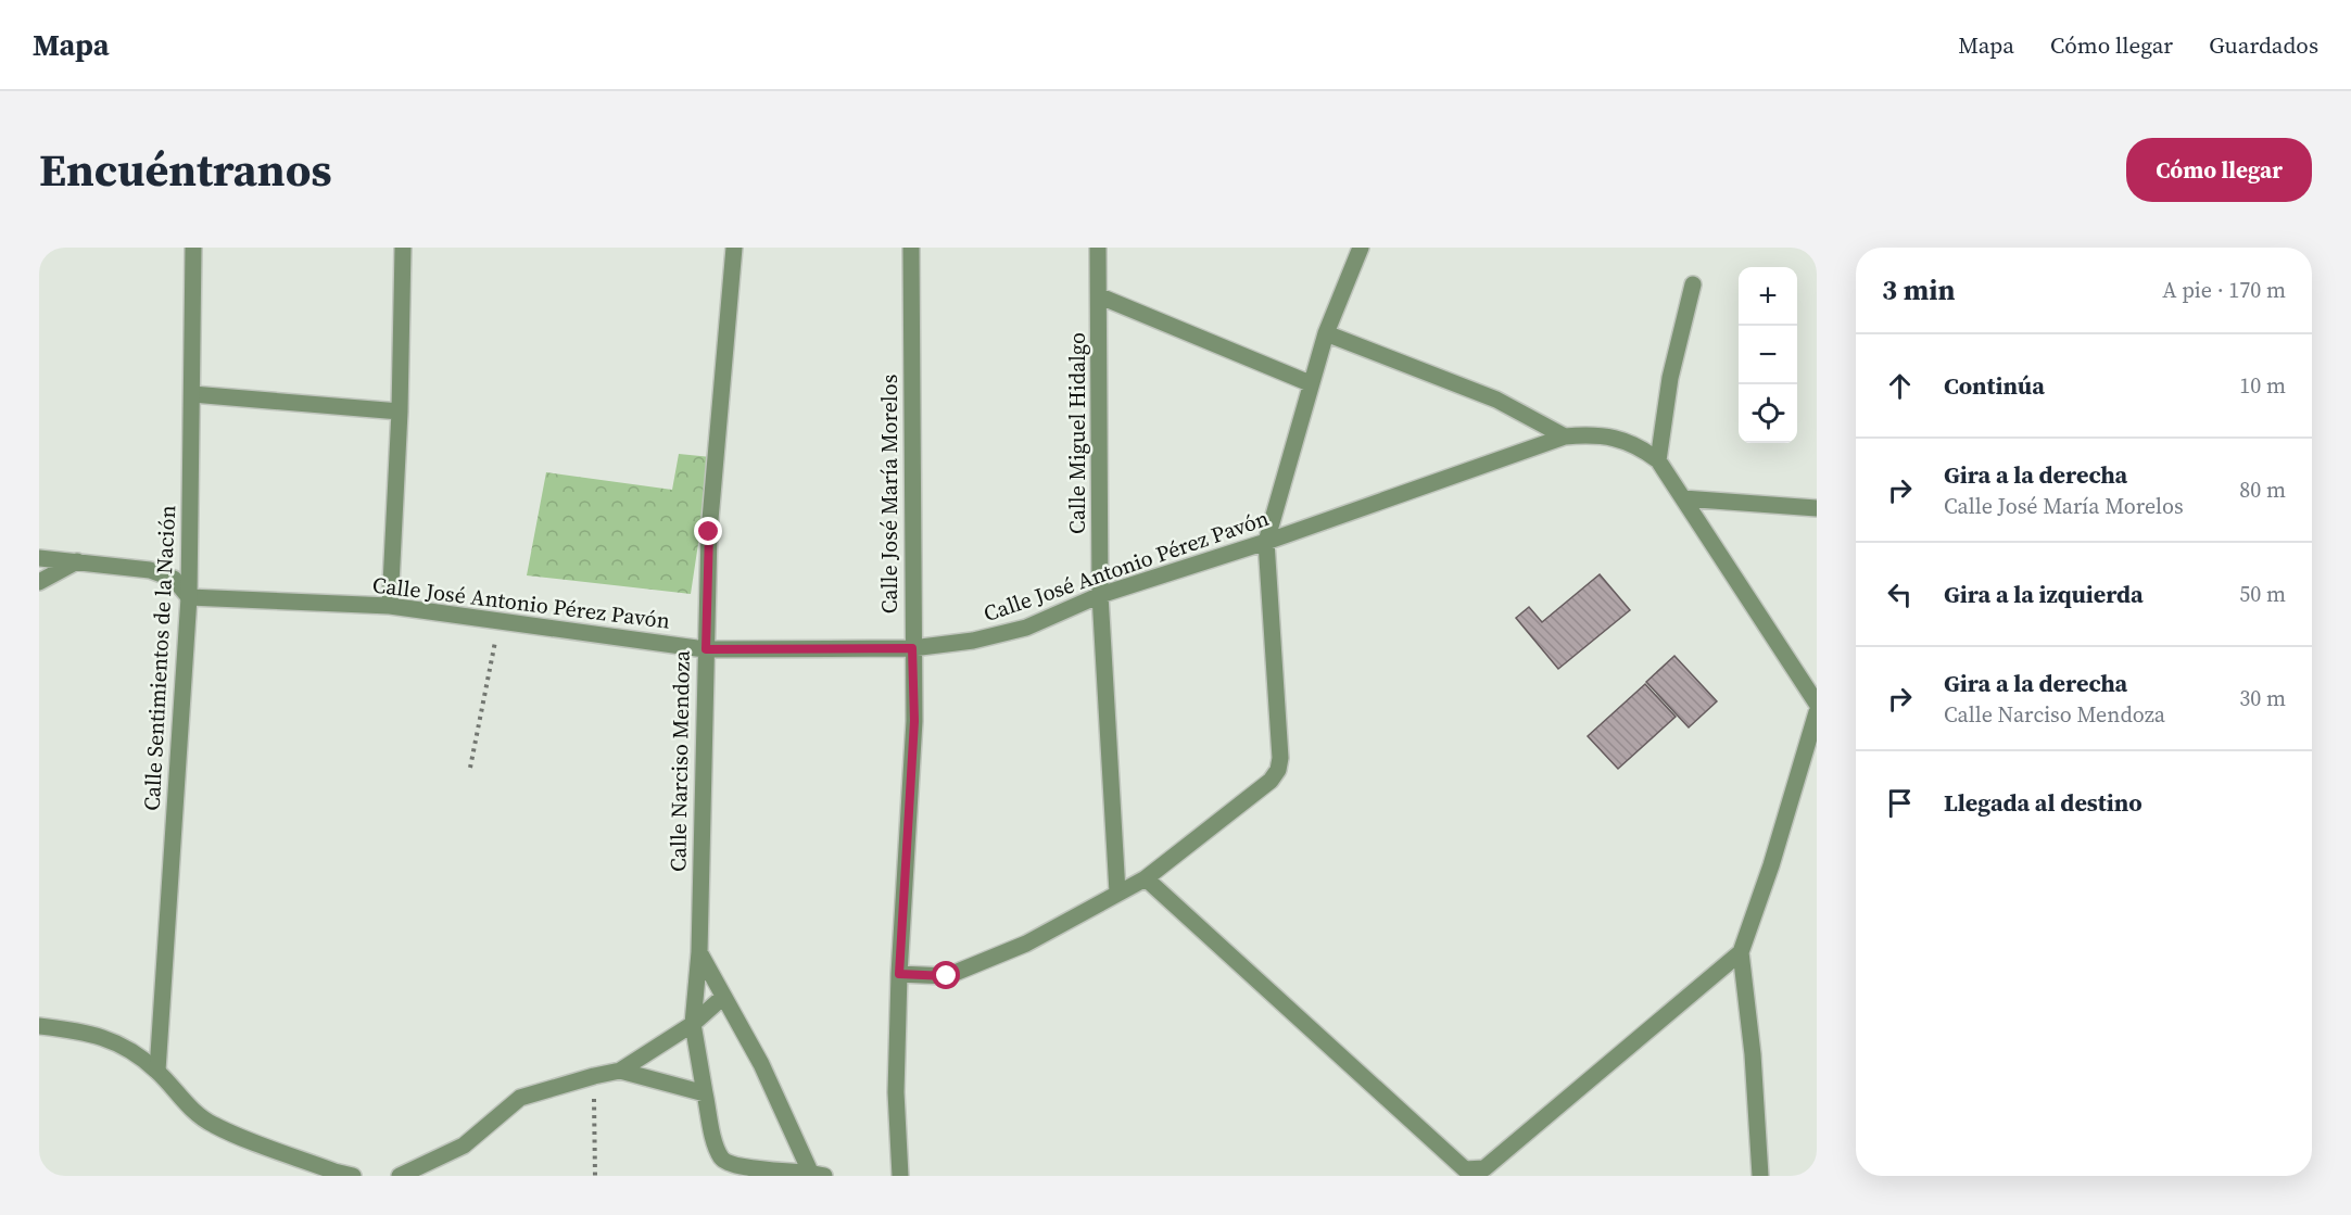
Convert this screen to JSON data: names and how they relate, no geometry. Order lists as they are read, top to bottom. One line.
{"streets":{"street":["Calle Miguel Hidalgo","Calle José María Morelos","Calle José Antonio Pérez Pavón","Calle Sentimientos de la Nación","Calle Narciso Mendoza"]},"crossings":[["Calle Miguel Hidalgo","Calle José Antonio Pérez Pavón"],["Calle José María Morelos","Calle José Antonio Pérez Pavón"],["Calle José Antonio Pérez Pavón","Calle Sentimientos de la Nación"],["Calle José Antonio Pérez Pavón","Calle Narciso Mendoza"]],"page":{"header":"Mapa","nav":["Mapa","Cómo llegar","Guardados"],"title":"Encuéntranos","buttons":"Cómo llegar","heading":["3 min","A pie · 170 m"],"map_buttons":["+","−"],"list":[["Continúa","10 m"],["Gira a la derecha","Calle José María Morelos","80 m"],["Gira a la izquierda","50 m"],["Gira a la derecha","Calle Narciso Mendoza","30 m"],"Llegada al destino"]}}
